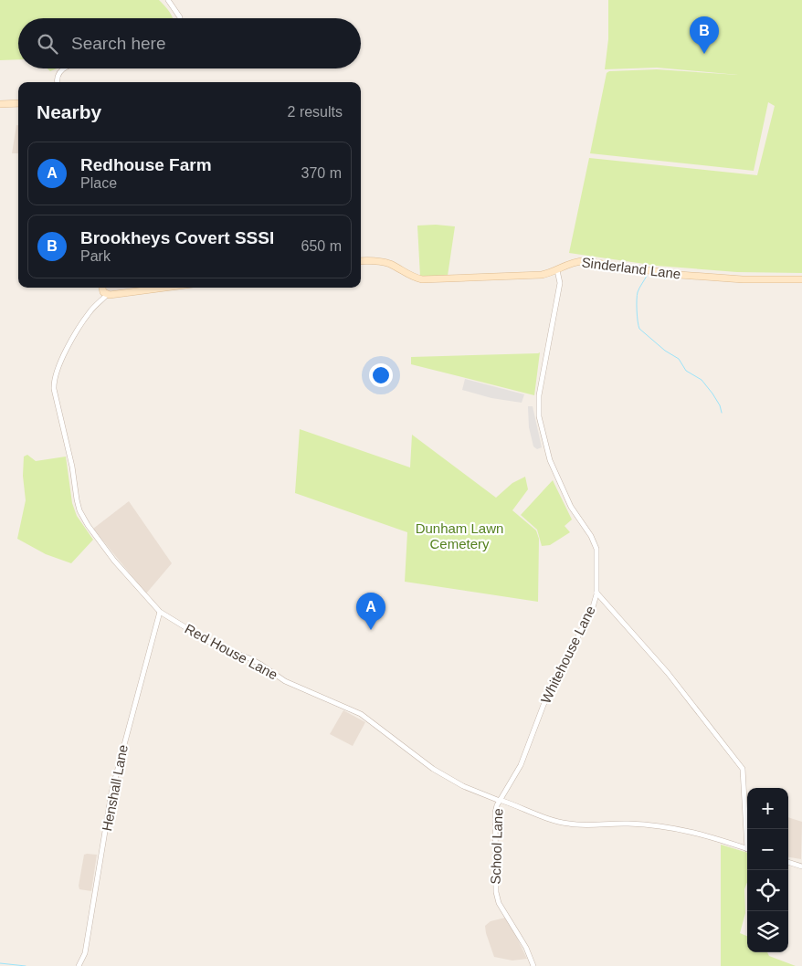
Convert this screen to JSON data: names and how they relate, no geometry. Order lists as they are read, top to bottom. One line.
{"streets":{"street":["Sinderland Lane","Red House Lane","Whitehouse Lane","Henshall Lane","School Lane"]},"crossings":[["Sinderland Lane","Whitehouse Lane"],["Red House Lane","Whitehouse Lane"],["Red House Lane","Henshall Lane"],["Red House Lane","School Lane"],["Whitehouse Lane","School Lane"]],"parks":["Dunham Lawn Cemetery"],"page":{"pins":["B","A"],"search":"Search here","heading":["Nearby","2 results"],"list":[{"mark":"A","name":"Redhouse Farm","note":"Place","value":"370 m"},{"mark":"B","name":"Brookheys Covert SSSI","note":"Park","value":"650 m"}],"map_buttons":["+","−"]}}
